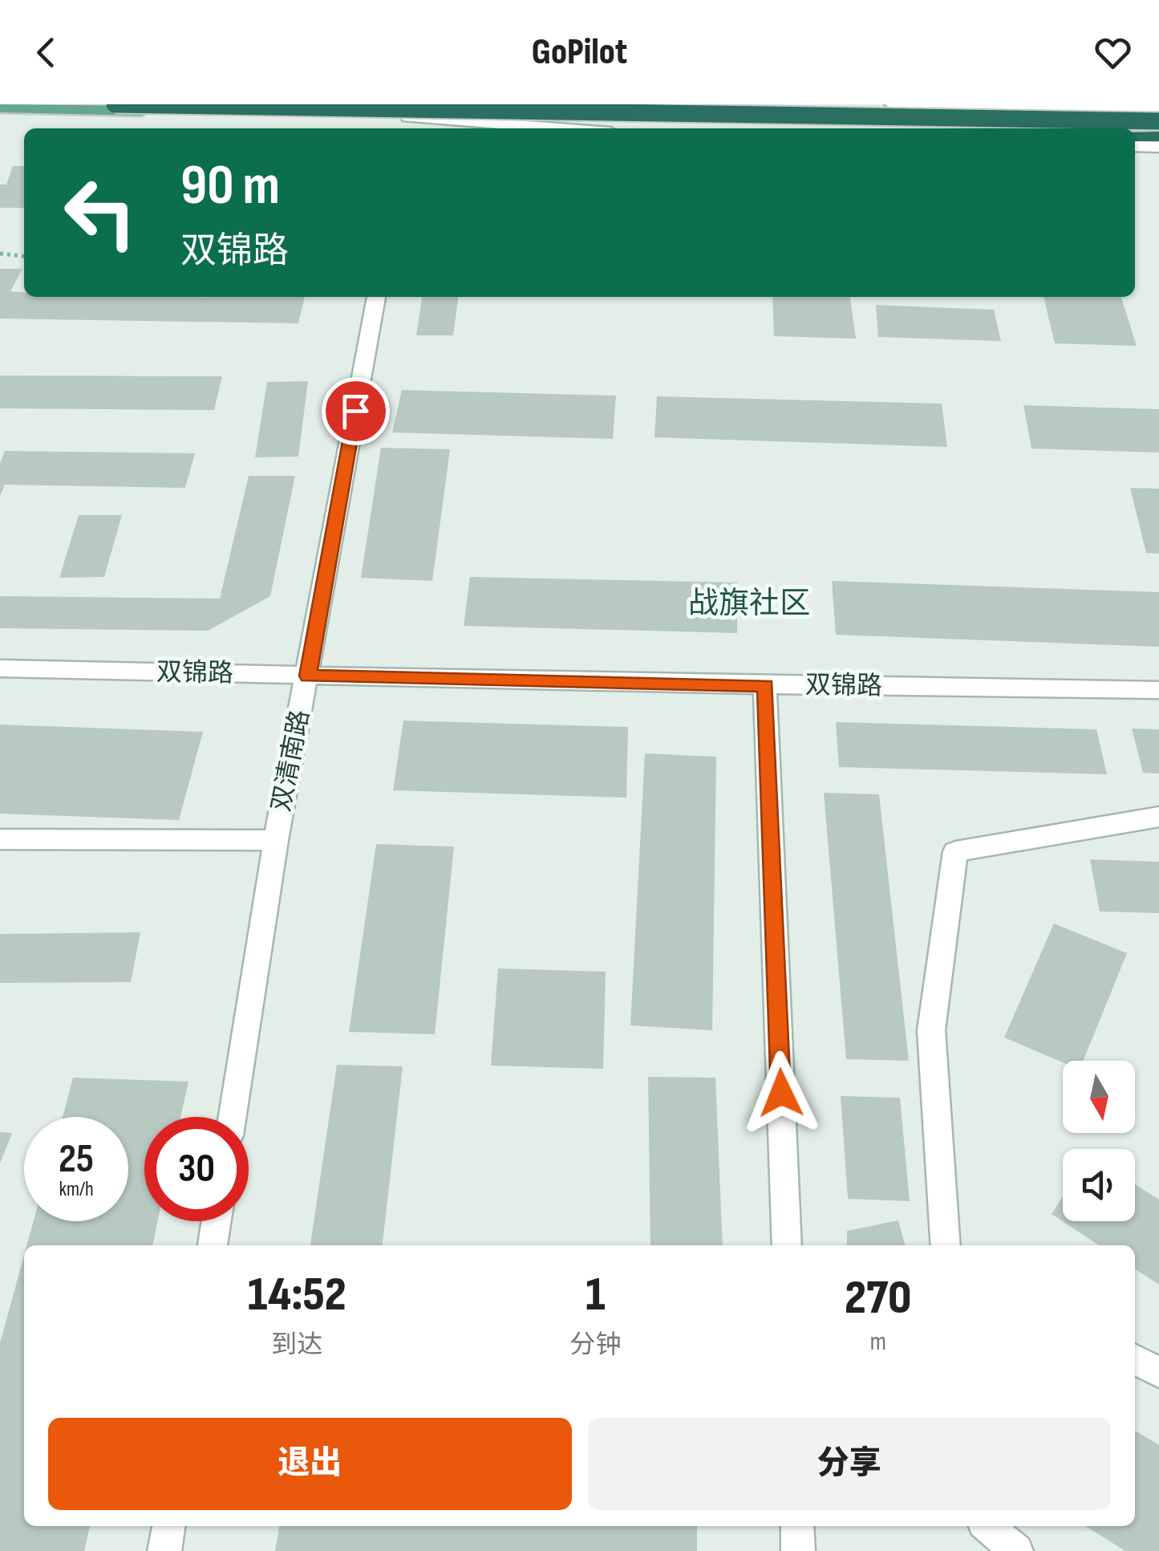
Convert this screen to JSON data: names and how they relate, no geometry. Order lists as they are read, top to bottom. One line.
{"streets":{"street":["双锦路","双清南路"]},"crossings":[["双锦路","双清南路"]],"districts":["战旗社区"],"north":"bottom","page":{"header":"GoPilot","turn":["90 m","双锦路"],"speed":"25 km/h","limit":"30","eta":["14:52","到达","1","分钟","270","m"],"buttons":["退出","分享"]}}
